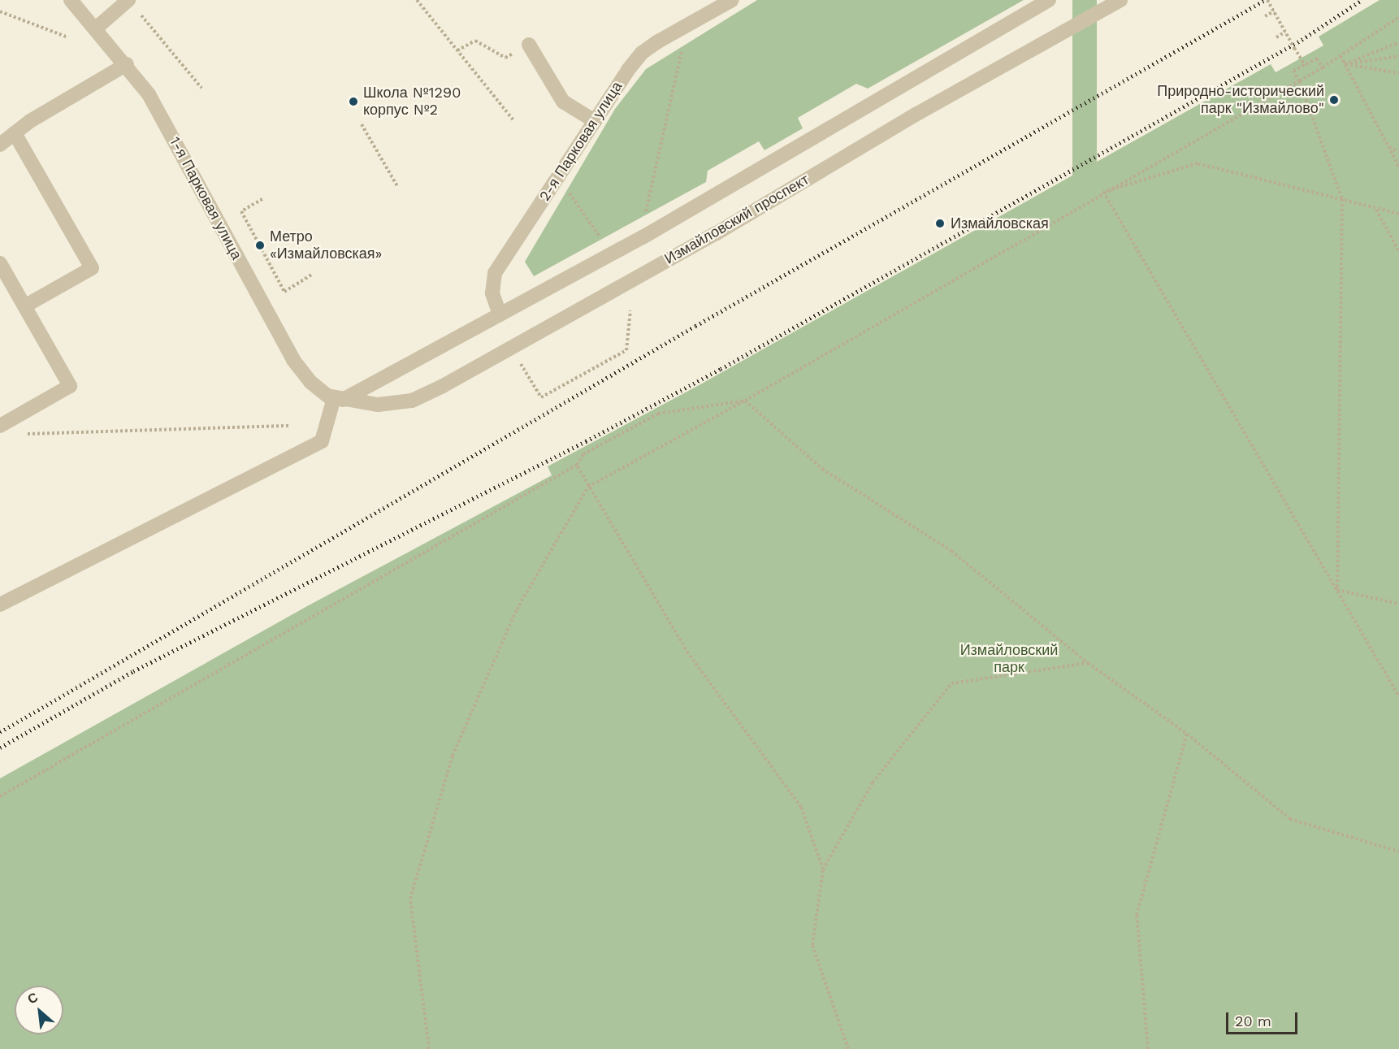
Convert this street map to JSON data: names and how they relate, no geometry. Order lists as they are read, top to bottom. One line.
{"streets":{"street":["2-я Парковая улица","1-я Парковая улица","Измайловский проспект"]},"crossings":[["1-я Парковая улица","Измайловский проспект"]],"parks":["Измайловский парк"],"places":["Природно-исторический парк \"Измайлово\"","Школа №1290 корпус №2","Измайловская","Метро «Измайловская»"],"scale_bar":"20 m","north":"top left"}
